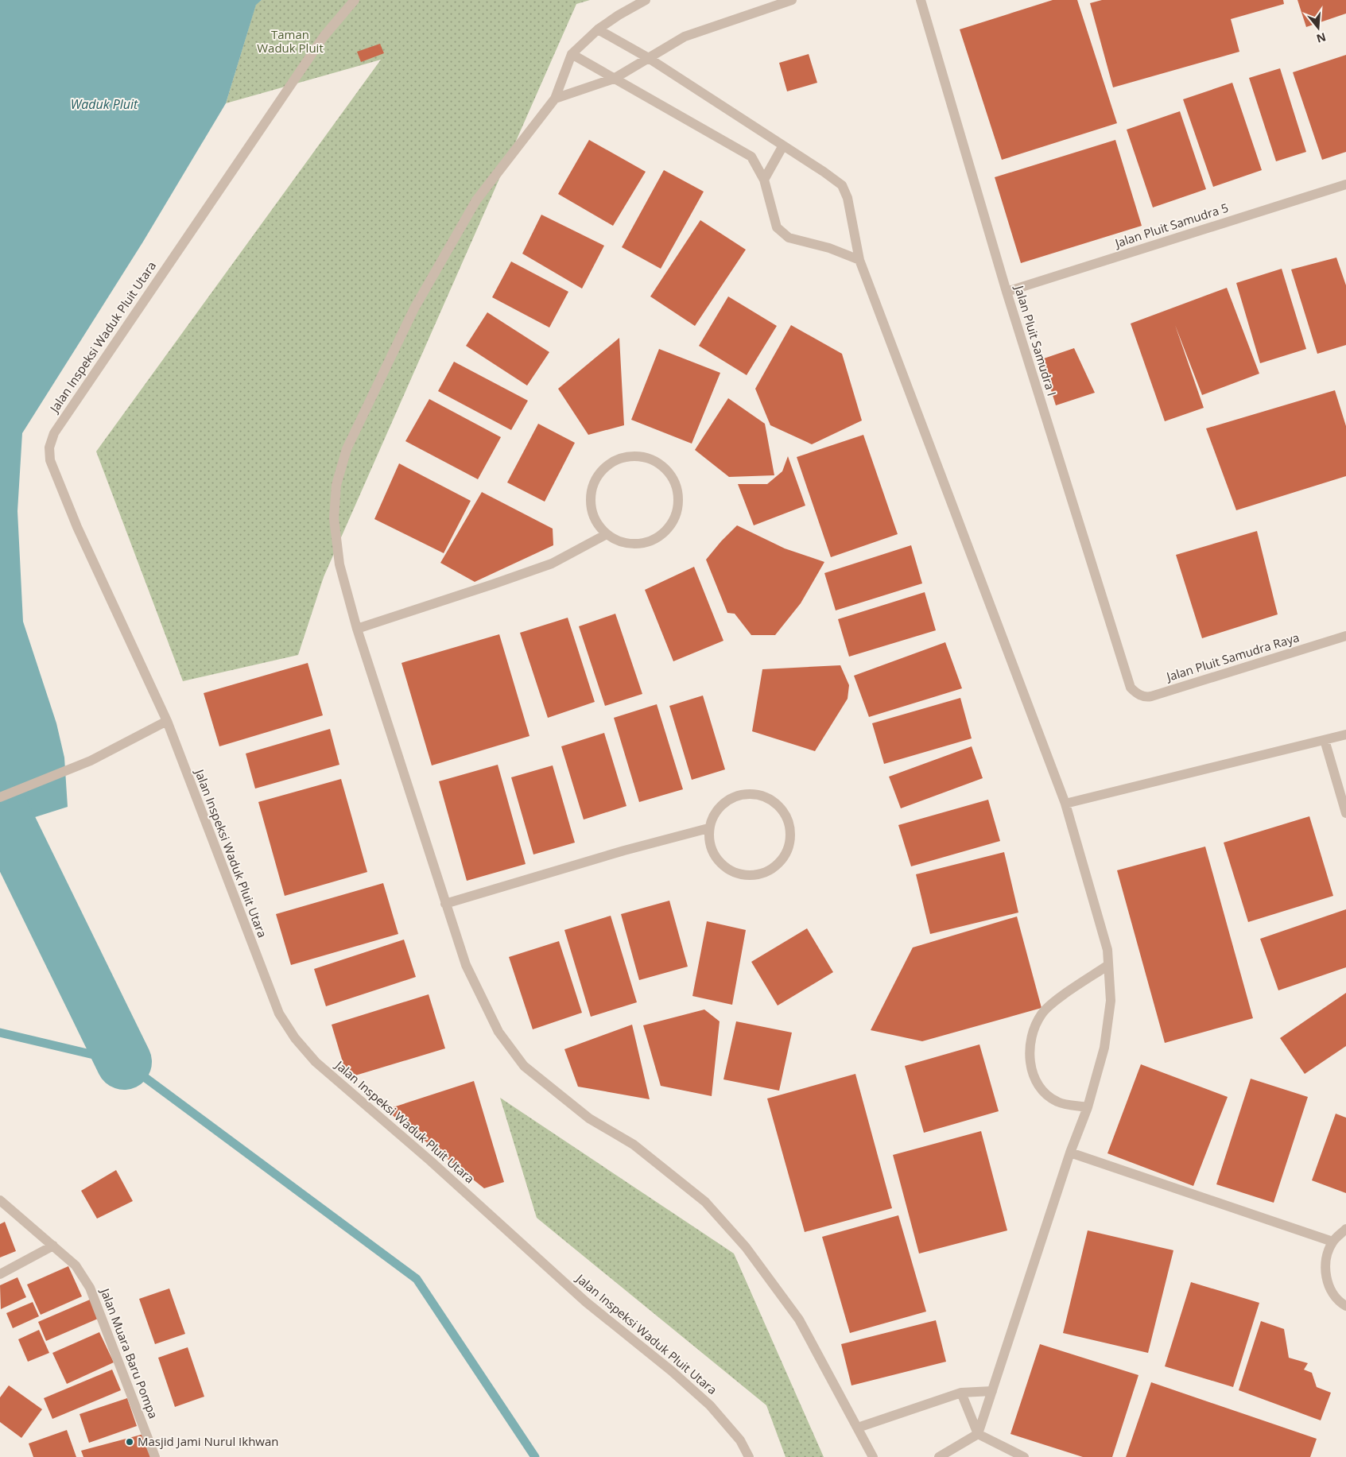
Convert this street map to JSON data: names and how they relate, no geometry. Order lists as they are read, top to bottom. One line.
{"streets":{"street":["Jalan Pluit Samudra 5","Jalan Inspeksi Waduk Pluit Utara","Jalan Pluit Samudra I","Jalan Pluit Samudra Raya","Jalan Muara Baru Pompa"]},"crossings":[["Jalan Pluit Samudra 5","Jalan Pluit Samudra I"],["Jalan Pluit Samudra I","Jalan Pluit Samudra Raya"]],"water":["Waduk Pluit"],"parks":["Taman Waduk Pluit"],"places":["Masjid Jami Nurul Ikhwan"],"north":"bottom"}
